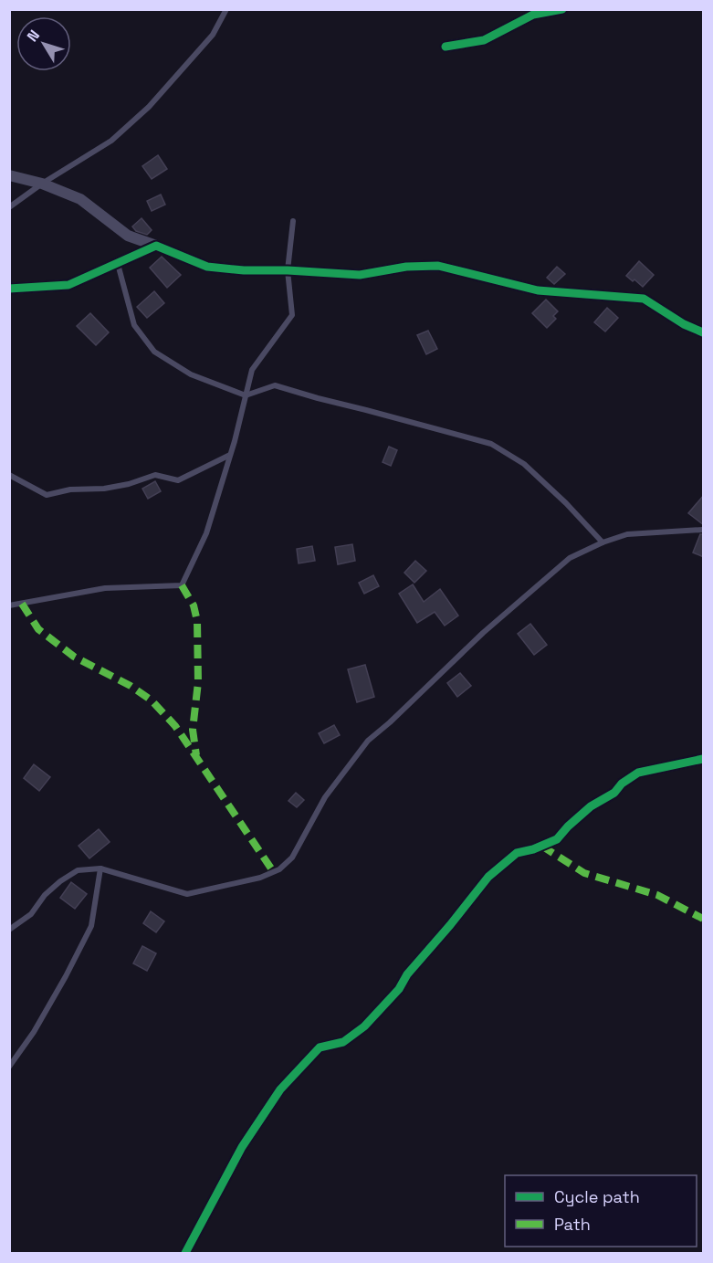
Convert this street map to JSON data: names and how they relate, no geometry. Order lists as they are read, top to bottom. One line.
{"legend":["Cycle path","Path"],"north":"top left"}
